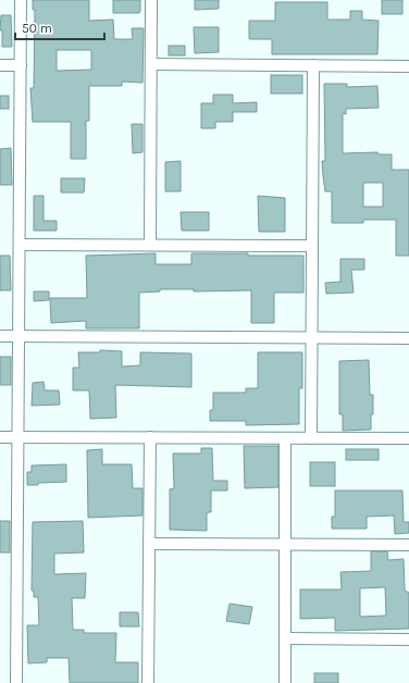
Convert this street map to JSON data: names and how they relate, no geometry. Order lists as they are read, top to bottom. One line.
{"scale_bar":"50 m"}
